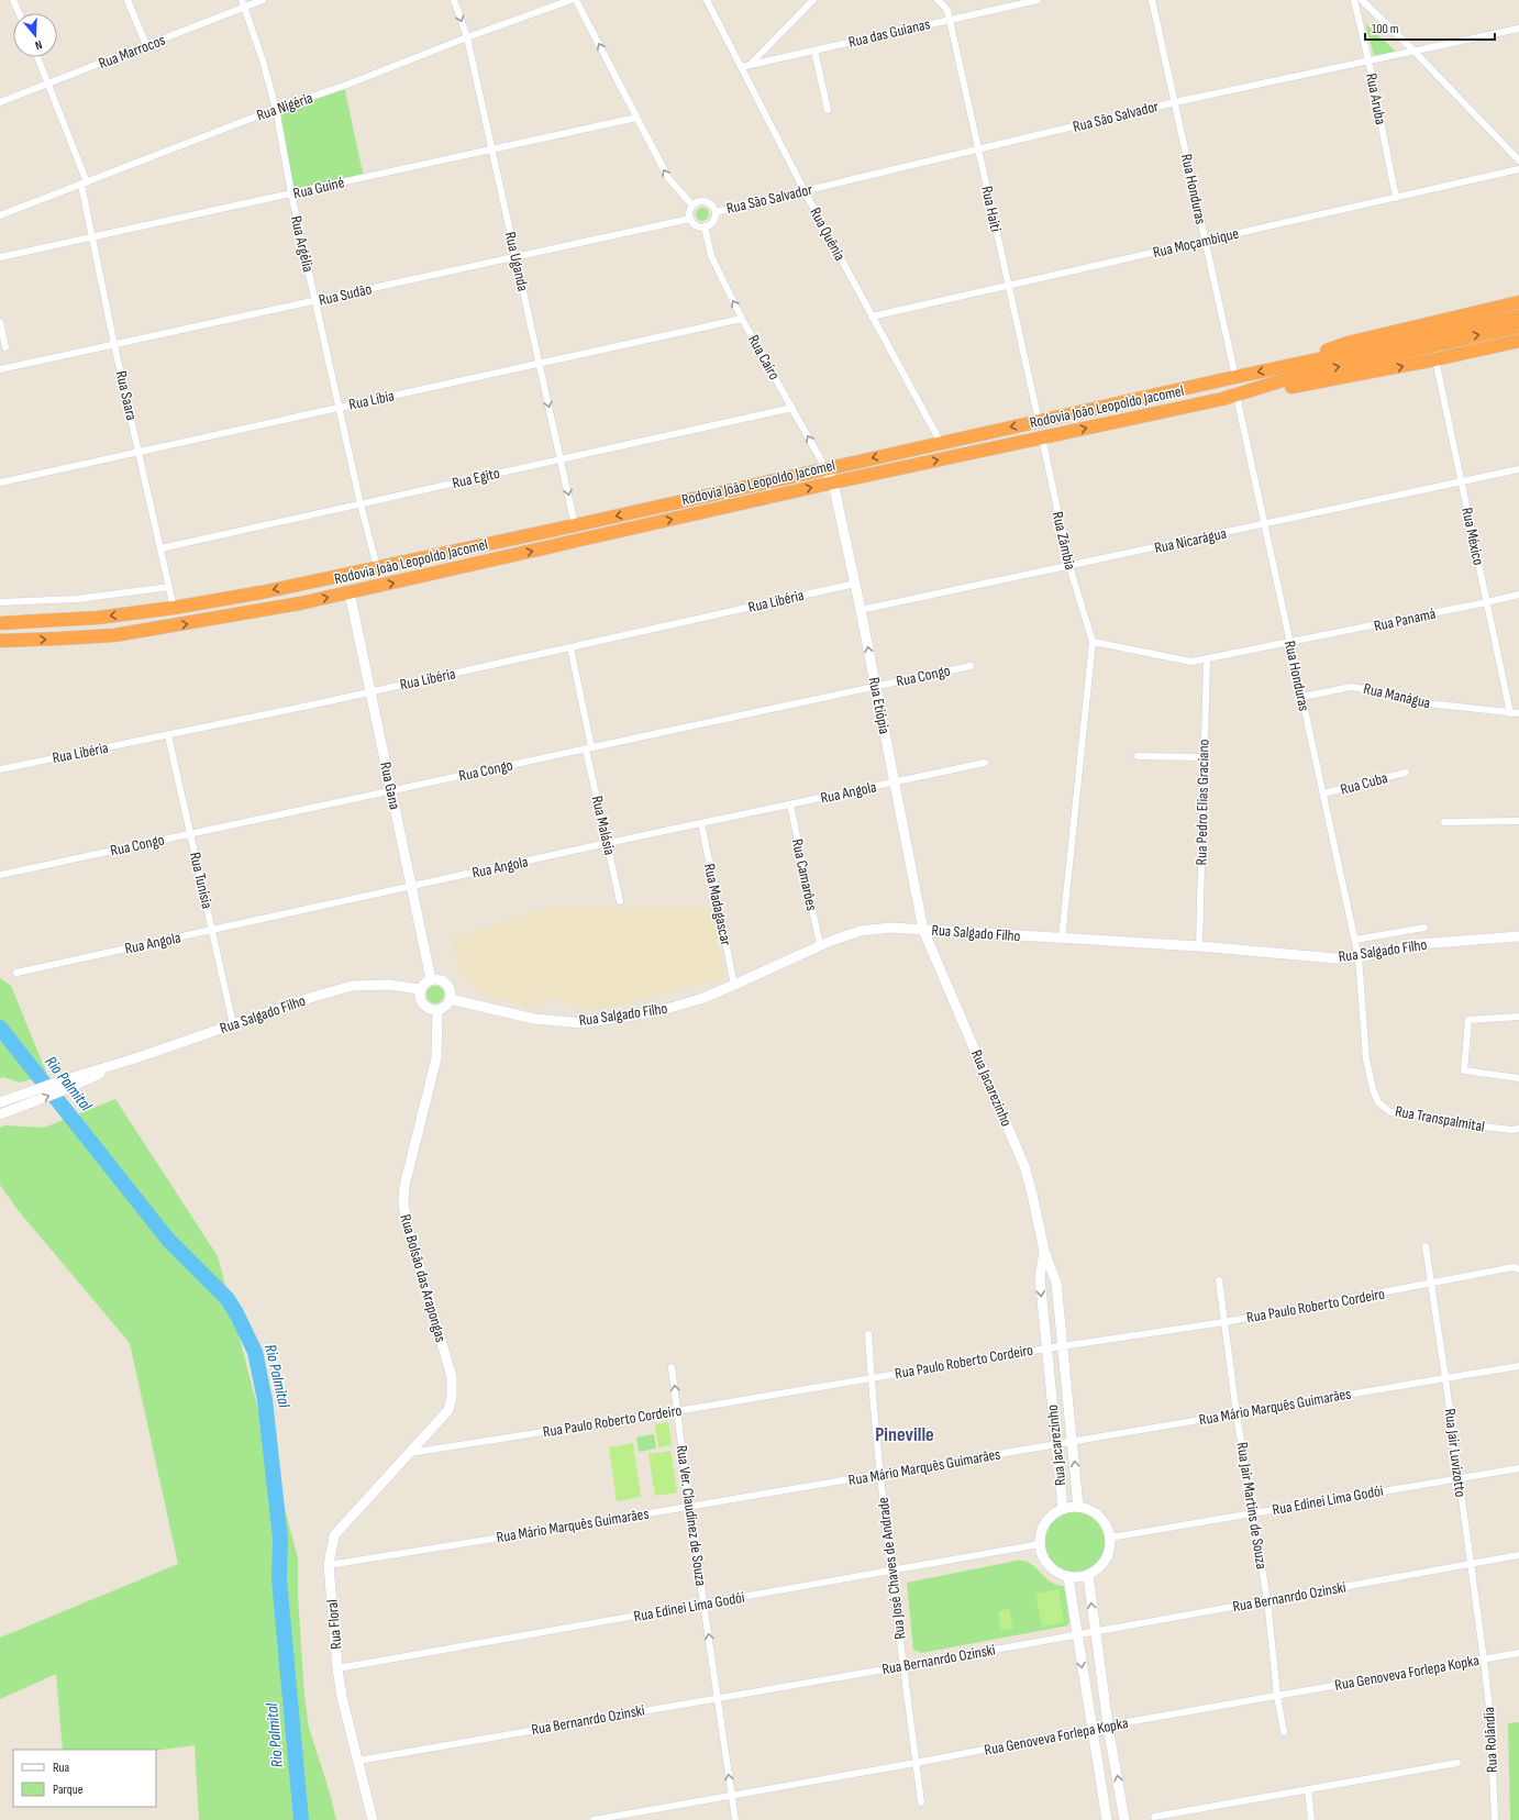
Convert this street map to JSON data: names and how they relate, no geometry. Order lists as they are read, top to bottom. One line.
{"streets":{"highway":["Rodovia João Leopoldo Jacomel"],"street":["Rua das Guianas","Rua Marrocos","Rua Aruba","Rua Nigéria","Rua São Salvador","Rua Guiné","Rua Honduras","Rua Haiti","Rua Quênia","Rua Moçambique","Rua Argélia","Rua Uganda","Rua Sudão","Rua Cairo","Rua Saara","Rua Líbia","Rua Egito","Rua México","Rua Zâmbia","Rua Nicarágua","Rua Libéria","Rua Panamá","Rua Congo","Rua Manágua","Rua Etiópia","Rua Cuba","Rua Gana","Rua Angola","Rua Pedro Elias Graciano","Rua Malásia","Rua Camarões","Rua Tunísia","Rua Madagascar","Rua Salgado Filho","Rua Jacarezinho","Rua Transpalmital","Rua Bolsão das Arapongas","Rua Paulo Roberto Cordeiro","Rua Mário Marquês Guimarães","Rua Jair Luvizotto","Rua Edinei Lima Godói","Rua Jair Martins de Souza","Rua Ver. Claudinez de Souza","Rua José Chaves de Andrade","Rua Bernanrdo Ozinski","Rua Floral","Rua Genoveva Forlepa Kopka","Rua Rolândia"]},"crossings":[["Rua das Guianas","Rua Haiti"],["Rua das Guianas","Rua Quênia"],["Rua Marrocos","Rua Argélia"],["Rua Marrocos","Rua Saara"],["Rua Aruba","Rua São Salvador"],["Rua Aruba","Rua Moçambique"],["Rua Nigéria","Rua Argélia"],["Rua Nigéria","Rua Uganda"],["Rua Nigéria","Rua Saara"],["Rua São Salvador","Rua Honduras"],["Rua São Salvador","Rua Haiti"],["Rua São Salvador","Rua Quênia"],["Rua São Salvador","Rua Sudão"],["Rua São Salvador","Rua Cairo"],["Rua Guiné","Rua Argélia"],["Rua Guiné","Rua Uganda"],["Rua Guiné","Rua Saara"],["Rua Honduras","Rua Moçambique"],["Rua Honduras","Rodovia João Leopoldo Jacomel"],["Rua Honduras","Rua Nicarágua"],["Rua Honduras","Rua Panamá"],["Rua Honduras","Rua Manágua"],["Rua Honduras","Rua Cuba"],["Rua Honduras","Rua Salgado Filho"],["Rua Honduras","Rua Transpalmital"],["Rua Haiti","Rua Moçambique"],["Rua Haiti","Rodovia João Leopoldo Jacomel"],["Rua Quênia","Rua Moçambique"],["Rua Quênia","Rodovia João Leopoldo Jacomel"],["Rua Argélia","Rua Sudão"],["Rua Argélia","Rua Líbia"],["Rua Argélia","Rodovia João Leopoldo Jacomel"],["Rua Argélia","Rua Egito"],["Rua Uganda","Rua Sudão"],["Rua Uganda","Rua Líbia"],["Rua Uganda","Rodovia João Leopoldo Jacomel"],["Rua Uganda","Rua Egito"],["Rua Sudão","Rua Cairo"],["Rua Sudão","Rua Saara"],["Rua Cairo","Rua Líbia"],["Rua Cairo","Rodovia João Leopoldo Jacomel"],["Rua Cairo","Rua Egito"],["Rua Cairo","Rua Etiópia"],["Rua Saara","Rua Líbia"],["Rua Saara","Rodovia João Leopoldo Jacomel"],["Rua Saara","Rua Egito"],["Rodovia João Leopoldo Jacomel","Rua Zâmbia"],["Rodovia João Leopoldo Jacomel","Rua Etiópia"],["Rodovia João Leopoldo Jacomel","Rua Gana"],["Rua México","Rua Nicarágua"],["Rua México","Rua Panamá"],["Rua México","Rua Manágua"],["Rua Zâmbia","Rua Nicarágua"],["Rua Nicarágua","Rua Etiópia"],["Rua Libéria","Rua Etiópia"],["Rua Libéria","Rua Gana"],["Rua Libéria","Rua Malásia"],["Rua Libéria","Rua Tunísia"],["Rua Congo","Rua Etiópia"],["Rua Congo","Rua Gana"],["Rua Congo","Rua Malásia"],["Rua Congo","Rua Tunísia"],["Rua Etiópia","Rua Angola"],["Rua Etiópia","Rua Salgado Filho"],["Rua Etiópia","Rua Jacarezinho"],["Rua Gana","Rua Angola"],["Rua Gana","Rua Salgado Filho"],["Rua Gana","Rua Bolsão das Arapongas"],["Rua Angola","Rua Malásia"],["Rua Angola","Rua Camarões"],["Rua Angola","Rua Tunísia"],["Rua Angola","Rua Madagascar"],["Rua Pedro Elias Graciano","Rua Salgado Filho"],["Rua Camarões","Rua Salgado Filho"],["Rua Tunísia","Rua Salgado Filho"],["Rua Madagascar","Rua Salgado Filho"],["Rua Salgado Filho","Rua Jacarezinho"],["Rua Salgado Filho","Rua Transpalmital"],["Rua Salgado Filho","Rua Bolsão das Arapongas"],["Rua Jacarezinho","Rua Paulo Roberto Cordeiro"],["Rua Jacarezinho","Rua Mário Marquês Guimarães"],["Rua Jacarezinho","Rua Edinei Lima Godói"],["Rua Bolsão das Arapongas","Rua Paulo Roberto Cordeiro"],["Rua Bolsão das Arapongas","Rua Floral"],["Rua Paulo Roberto Cordeiro","Rua Jair Luvizotto"],["Rua Paulo Roberto Cordeiro","Rua Jair Martins de Souza"],["Rua Paulo Roberto Cordeiro","Rua Ver. Claudinez de Souza"],["Rua Paulo Roberto Cordeiro","Rua José Chaves de Andrade"],["Rua Paulo Roberto Cordeiro","Rua Floral"],["Rua Mário Marquês Guimarães","Rua Jair Luvizotto"],["Rua Mário Marquês Guimarães","Rua Jair Martins de Souza"],["Rua Mário Marquês Guimarães","Rua Ver. Claudinez de Souza"],["Rua Mário Marquês Guimarães","Rua José Chaves de Andrade"],["Rua Mário Marquês Guimarães","Rua Floral"],["Rua Jair Luvizotto","Rua Edinei Lima Godói"],["Rua Jair Luvizotto","Rua Bernanrdo Ozinski"],["Rua Jair Luvizotto","Rua Genoveva Forlepa Kopka"],["Rua Jair Luvizotto","Rua Rolândia"],["Rua Edinei Lima Godói","Rua Jair Martins de Souza"],["Rua Edinei Lima Godói","Rua Ver. Claudinez de Souza"],["Rua Edinei Lima Godói","Rua José Chaves de Andrade"],["Rua Edinei Lima Godói","Rua Floral"],["Rua Jair Martins de Souza","Rua Bernanrdo Ozinski"],["Rua Jair Martins de Souza","Rua Genoveva Forlepa Kopka"],["Rua Ver. Claudinez de Souza","Rua Bernanrdo Ozinski"],["Rua Ver. Claudinez de Souza","Rua Genoveva Forlepa Kopka"],["Rua José Chaves de Andrade","Rua Bernanrdo Ozinski"],["Rua José Chaves de Andrade","Rua Genoveva Forlepa Kopka"],["Rua Bernanrdo Ozinski","Rua Floral"],["Rua Genoveva Forlepa Kopka","Rua Rolândia"]],"one_way":["Rua Uganda","Rua Cairo","Rua Ver. Claudinez de Souza"],"districts":["Pineville"],"water":["Rio Palmital"],"legend":["Rua","Parque"],"scale_bar":"100 m","north":"bottom"}
